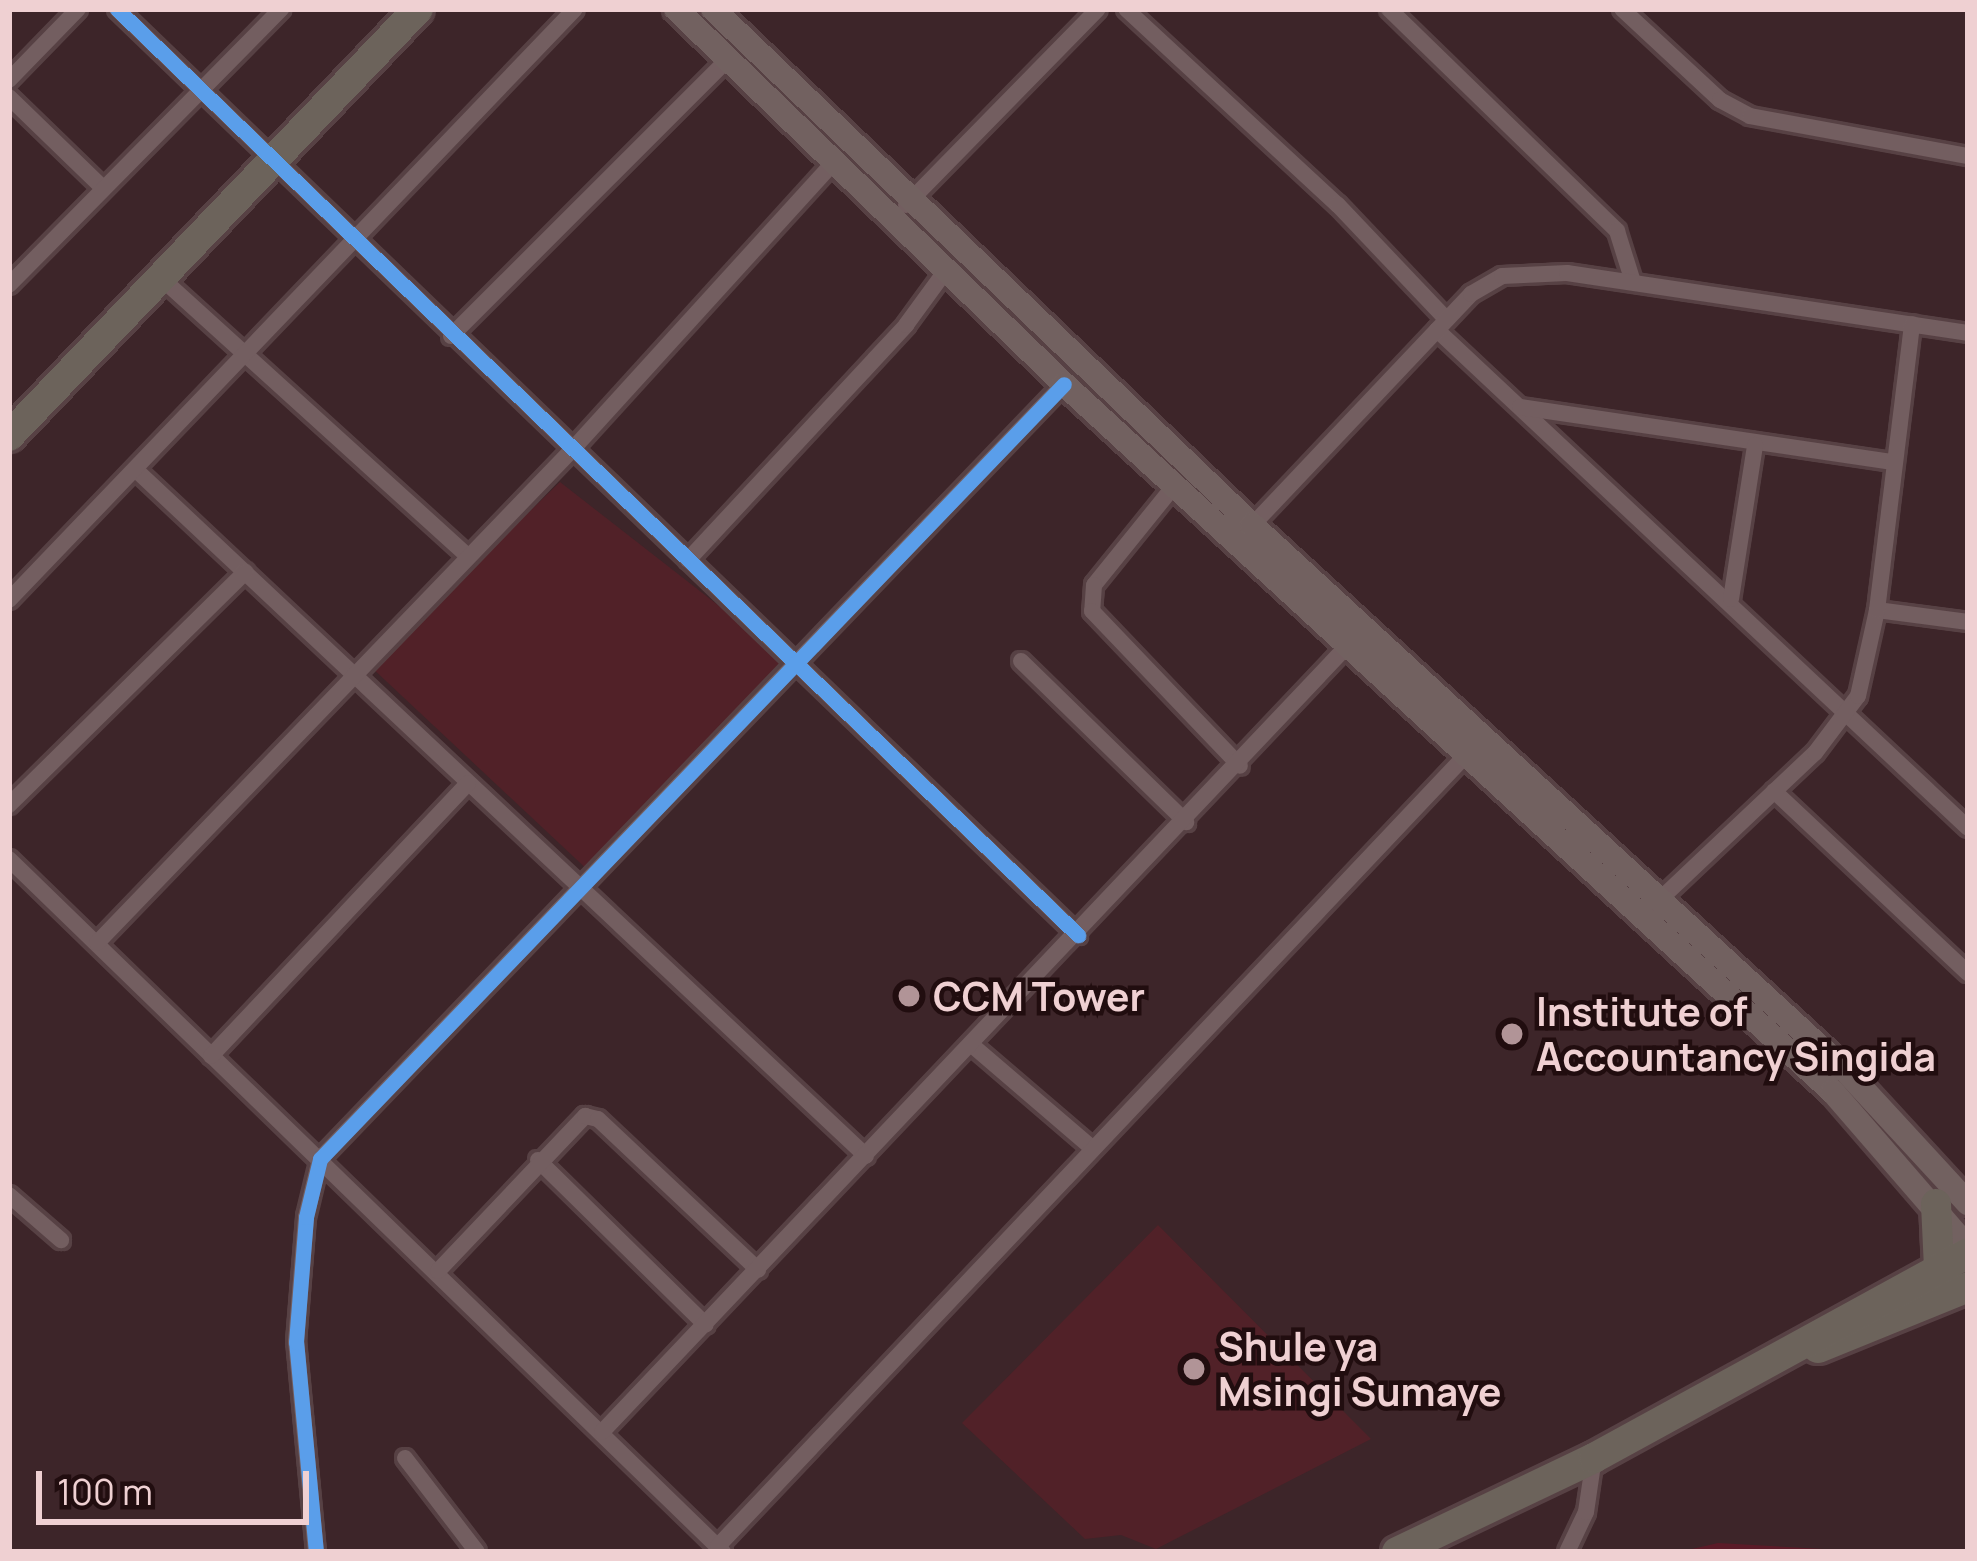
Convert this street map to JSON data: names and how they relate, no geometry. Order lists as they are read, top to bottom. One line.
{"places":["CCM Tower","Institute of Accountancy Singida","Shule ya Msingi Sumaye"],"scale_bar":"100 m"}
